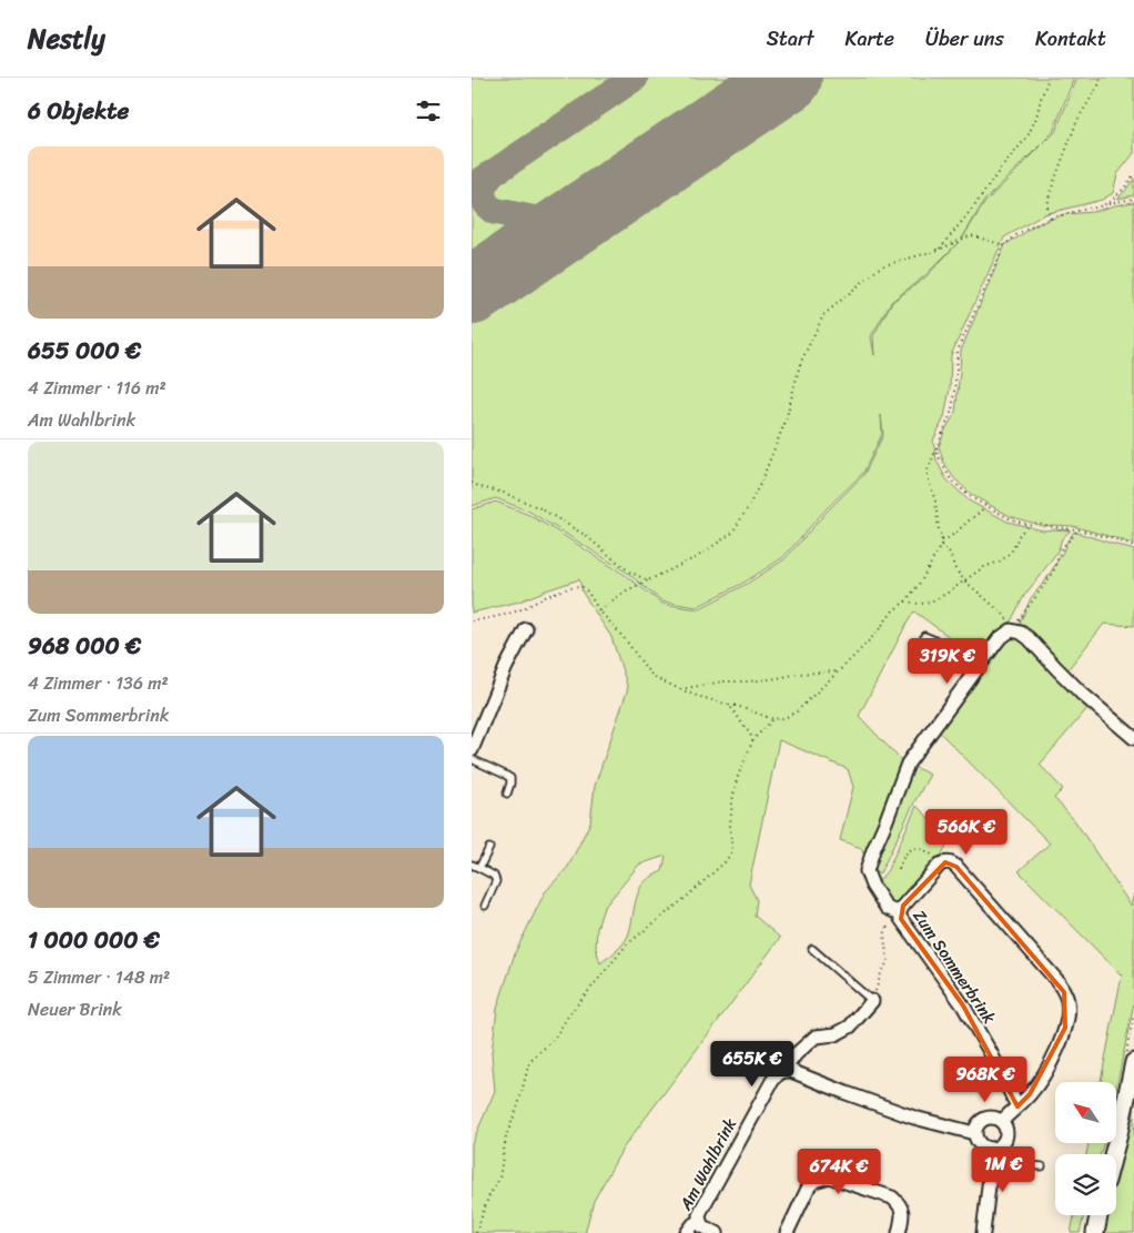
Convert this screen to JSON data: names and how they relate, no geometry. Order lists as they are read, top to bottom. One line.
{"streets":{"street":["Zum Sommerbrink","Am Wahlbrink"]},"north":"top left","page":{"header":"Nestly","nav":["Start","Karte","Über uns","Kontakt"],"heading":"6 Objekte","list":[{"name":"655 000 €","note":"4 Zimmer · 116 m² · Am Wahlbrink"},{"name":"968 000 €","note":"4 Zimmer · 136 m² · Zum Sommerbrink"},{"name":"1 000 000 €","note":"5 Zimmer · 148 m² · Neuer Brink"}],"price":["319K €","566K €","655K €","968K €","1M €","674K €"]}}
